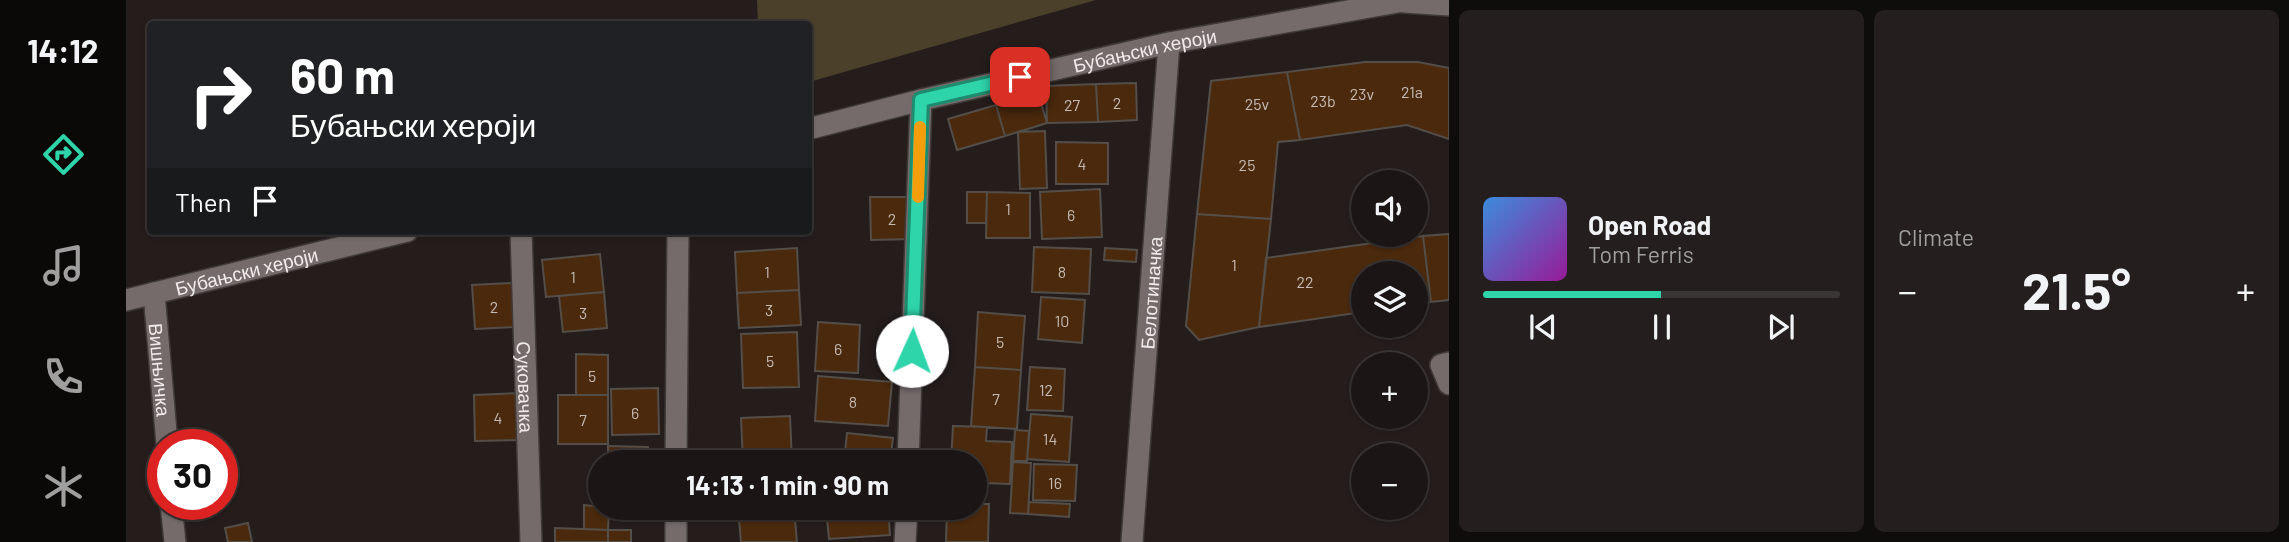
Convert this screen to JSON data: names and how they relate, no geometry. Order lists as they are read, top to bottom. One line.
{"streets":{"street":["Бубањски хероји","Белотиначка","Вишњичка","Суковачка"]},"crossings":[["Бубањски хероји","Белотиначка"],["Бубањски хероји","Вишњичка"]],"house_numbers":["21a","23v","23b","2","25v","27","4","25","1","6","2","1","1","8","1","22","2","3","3","10","5","6","5","5","12","7","8","6","4","7","14","16"],"page":{"tabs":"14:12","tile":"Climate","turn":["60 m","Бубањски хероји"],"then":"Then","map_buttons":["+","−"],"song":["Open Road","Tom Ferris"],"heat":["−","21.5°","+"],"limit":"30","trip":"14:13 · 1 min · 90 m"}}
